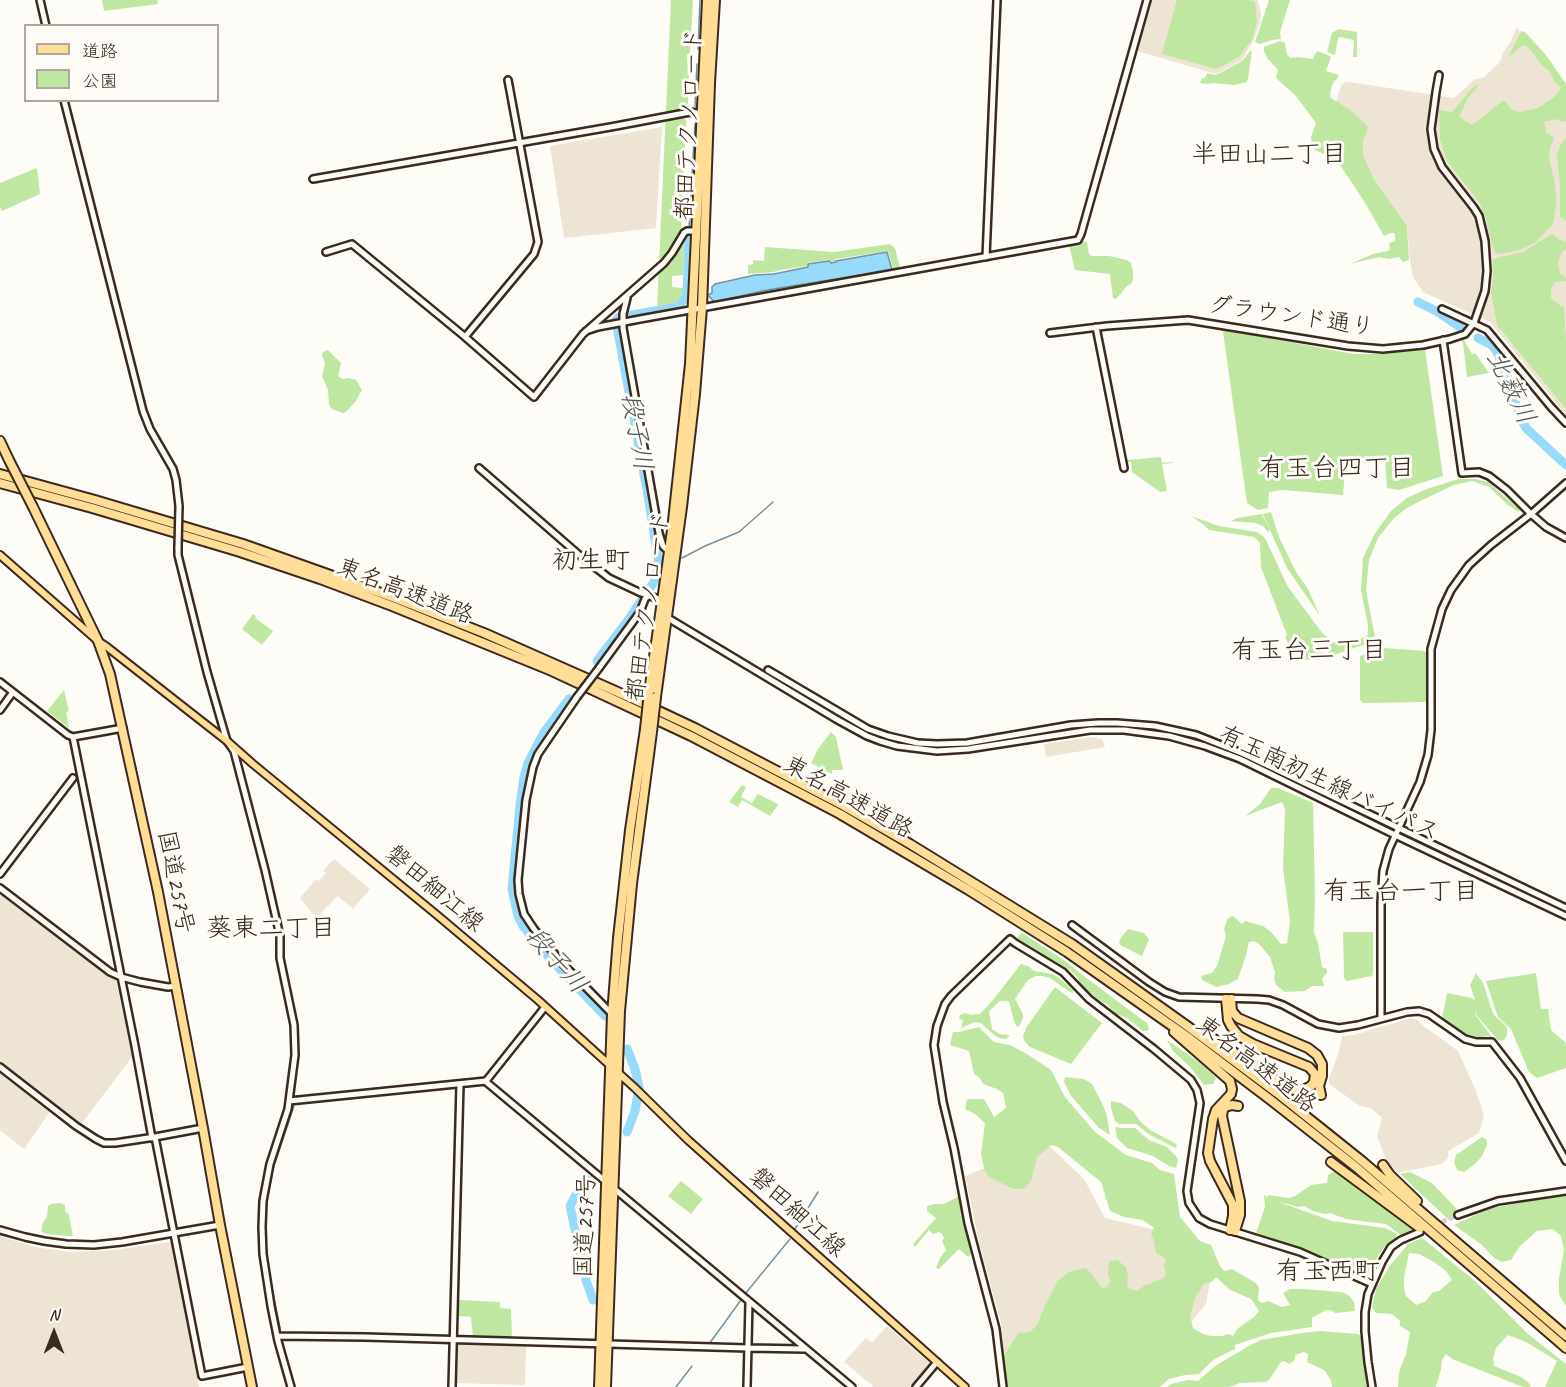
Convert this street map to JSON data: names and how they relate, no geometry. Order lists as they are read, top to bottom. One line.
{"streets":{"highway":["都田テクノロード","東名高速道路","国道257号"],"main road":["磐田細江線"],"street":["グラウンド通り","有玉南初生線バイパス"]},"crossings":[["都田テクノロード","有玉南初生線バイパス"],["都田テクノロード","国道257号"],["都田テクノロード","磐田細江線"],["国道257号","磐田細江線"]],"districts":["半田山二丁目","有玉台四丁目","初生町","有玉台三丁目","有玉台一丁目","葵東二丁目","有玉西町"],"water":["北薮川","段子川"],"legend":["道路","公園"],"north":"top"}
